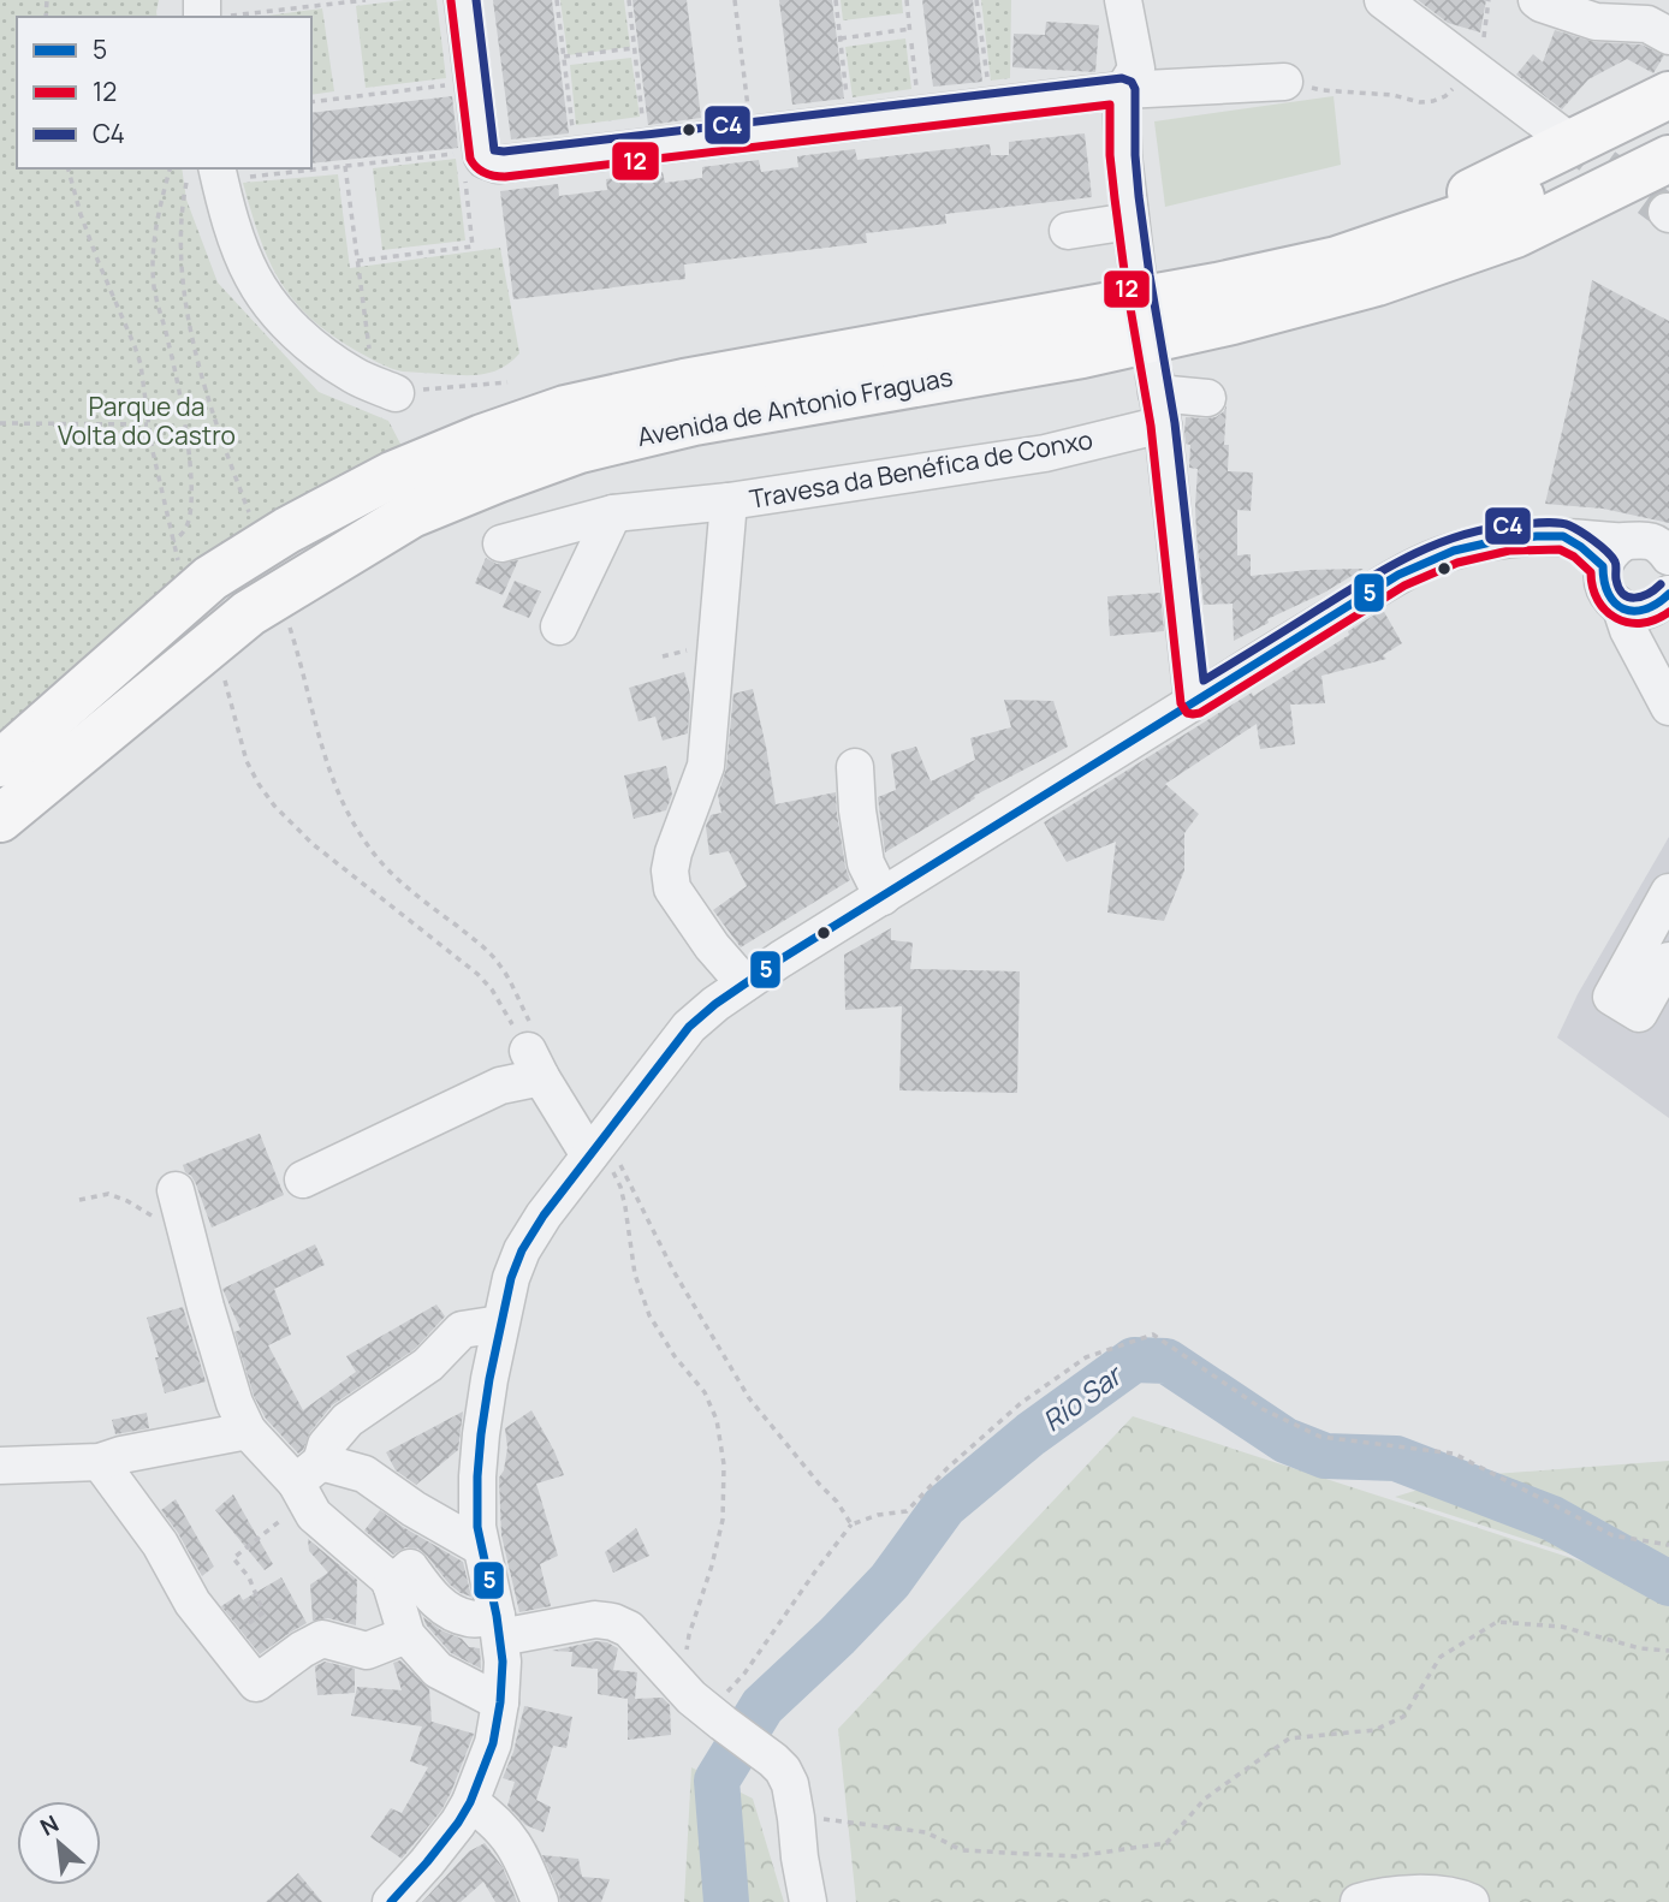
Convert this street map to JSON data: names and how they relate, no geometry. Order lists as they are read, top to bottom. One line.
{"streets":{"highway":["Avenida de Antonio Fraguas"],"street":["Travesa da Benéfica de Conxo"]},"water":["Río Sar"],"parks":["Parque da Volta do Castro"],"lines":["transit line C4","transit line 12","transit line 5"],"legend":["5","12","C4"],"north":"top left"}
